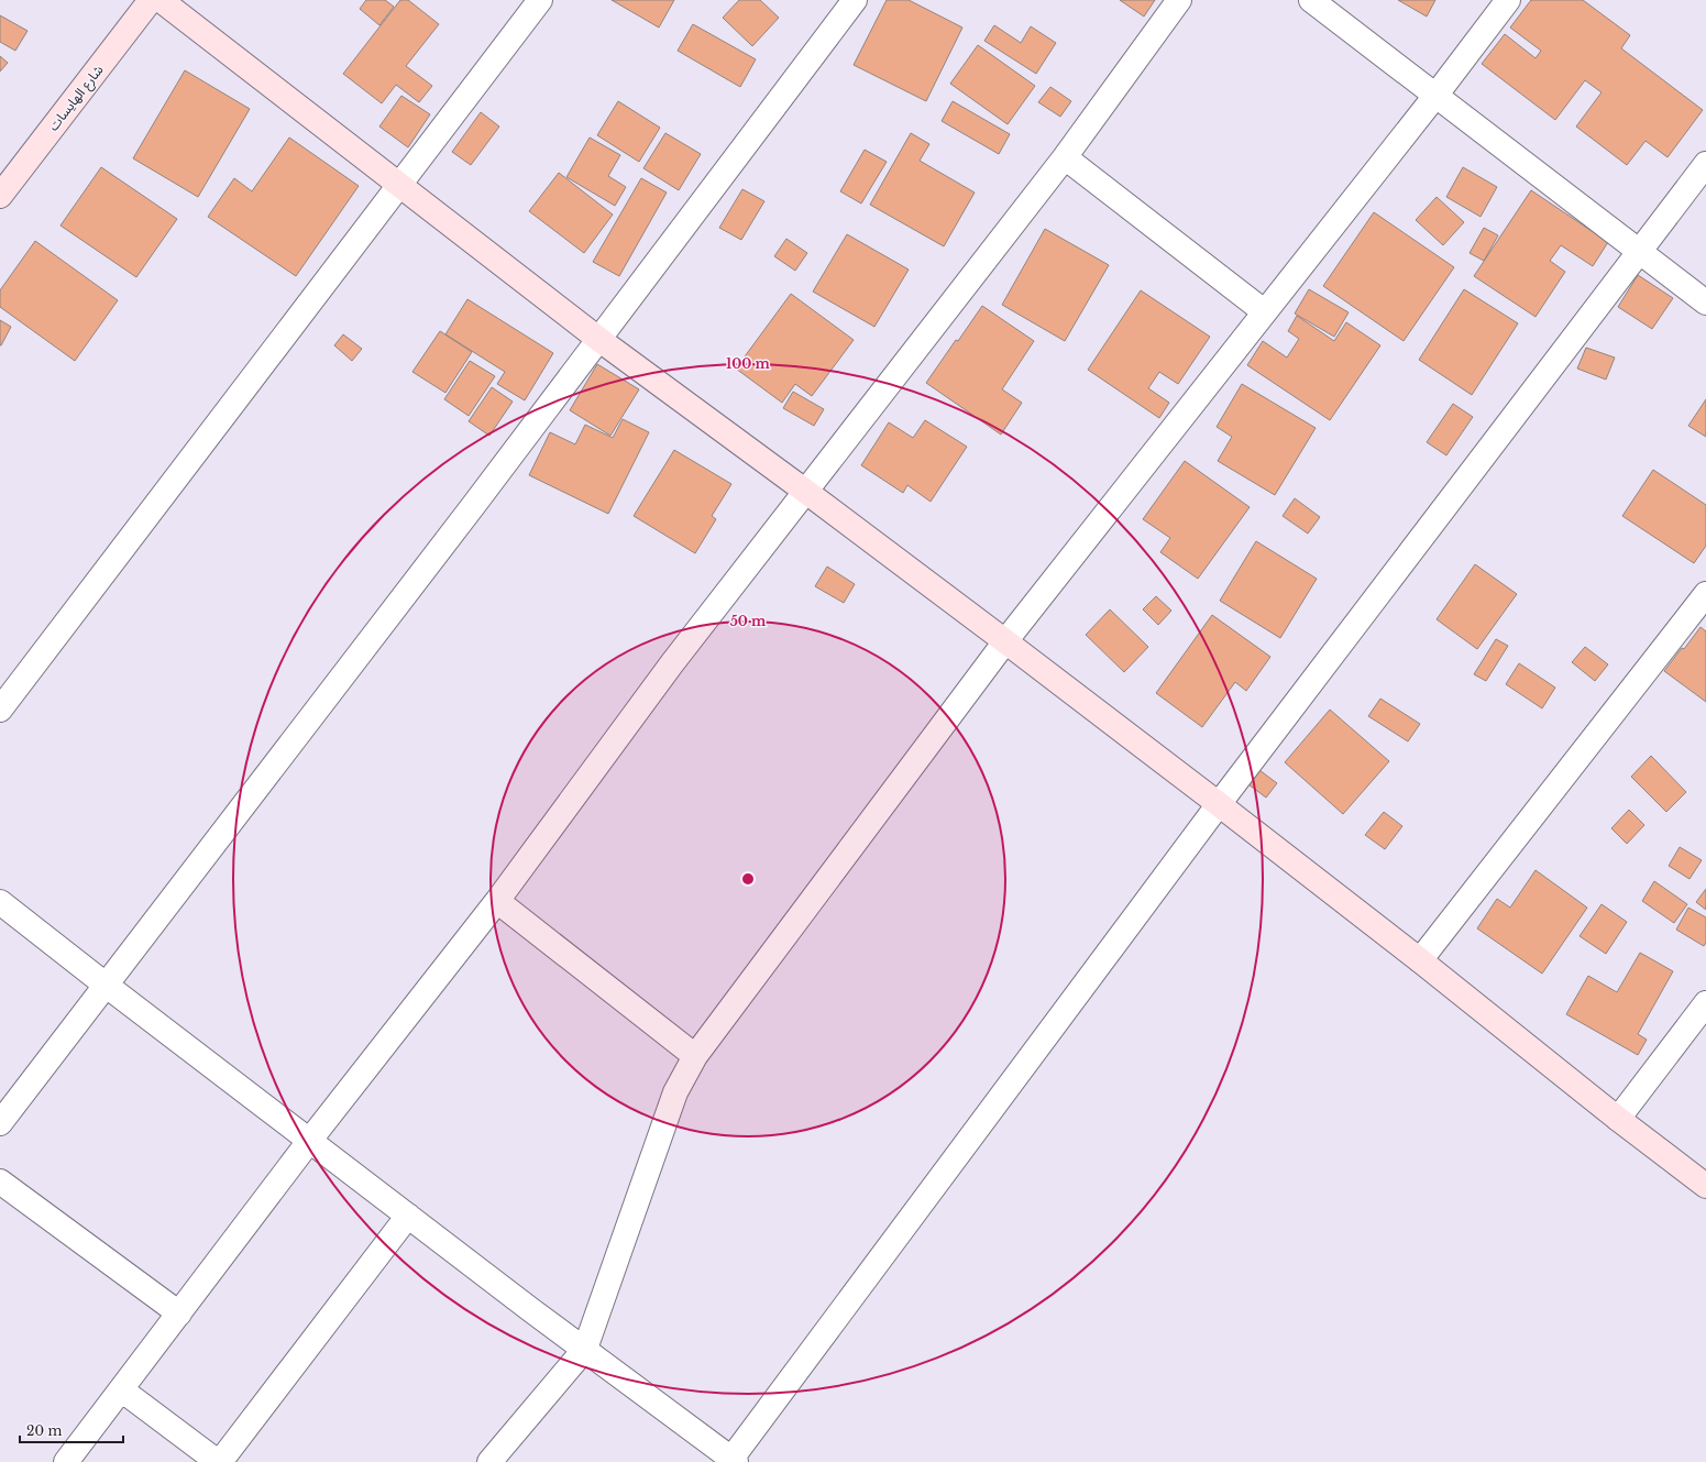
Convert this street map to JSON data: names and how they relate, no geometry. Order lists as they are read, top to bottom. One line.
{"streets":{"street":["شارع الهايسات"]},"scale_bar":"20 m","rings":["100 m","50 m"]}
